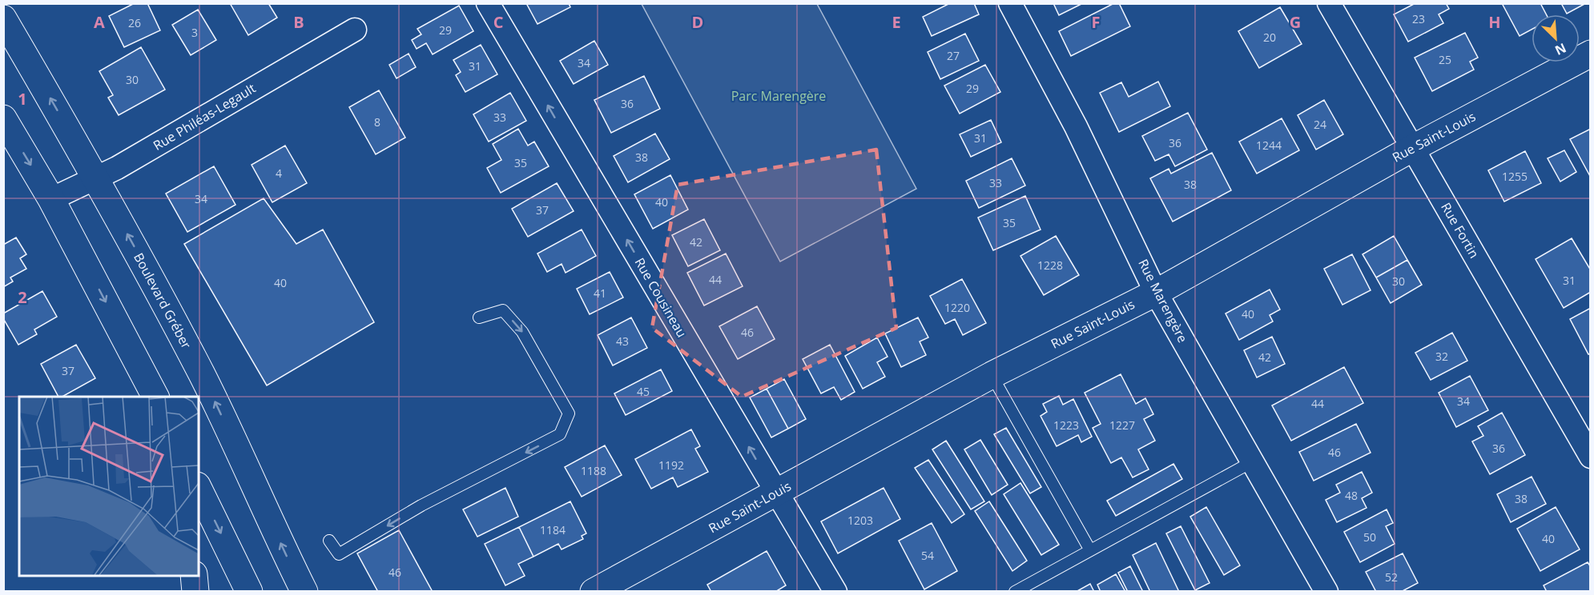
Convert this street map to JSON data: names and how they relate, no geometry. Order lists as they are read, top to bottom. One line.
{"streets":{"main road":["Rue Saint-Louis","Boulevard Gréber"],"street":["Rue Philéas-Legault","Rue Fortin","Rue Cousineau","Rue Marengère"]},"crossings":[["Rue Philéas-Legault","Boulevard Gréber"],["Rue Saint-Louis","Rue Fortin"],["Rue Saint-Louis","Rue Cousineau"],["Rue Saint-Louis","Rue Marengère"]],"one_way":["Rue Cousineau"],"parks":["Parc Marengère"],"house_numbers":["23","26","29","3","20","27","25","34","31","30","29","36","33","8","24","31","36","1244","38","35","4","1255","33","38","34","40","37","35","42","1228","44","31","30","40","41","1220","40","46","43","32","42","37","45","34","44","1223","1227","36","46","1192","1188","48","38","1203","1184","50","40","54","46","52"],"north":"bottom right","grid":{"columns":["A","B","C","D","E","F","G","H"],"rows":["1","2"]}}
